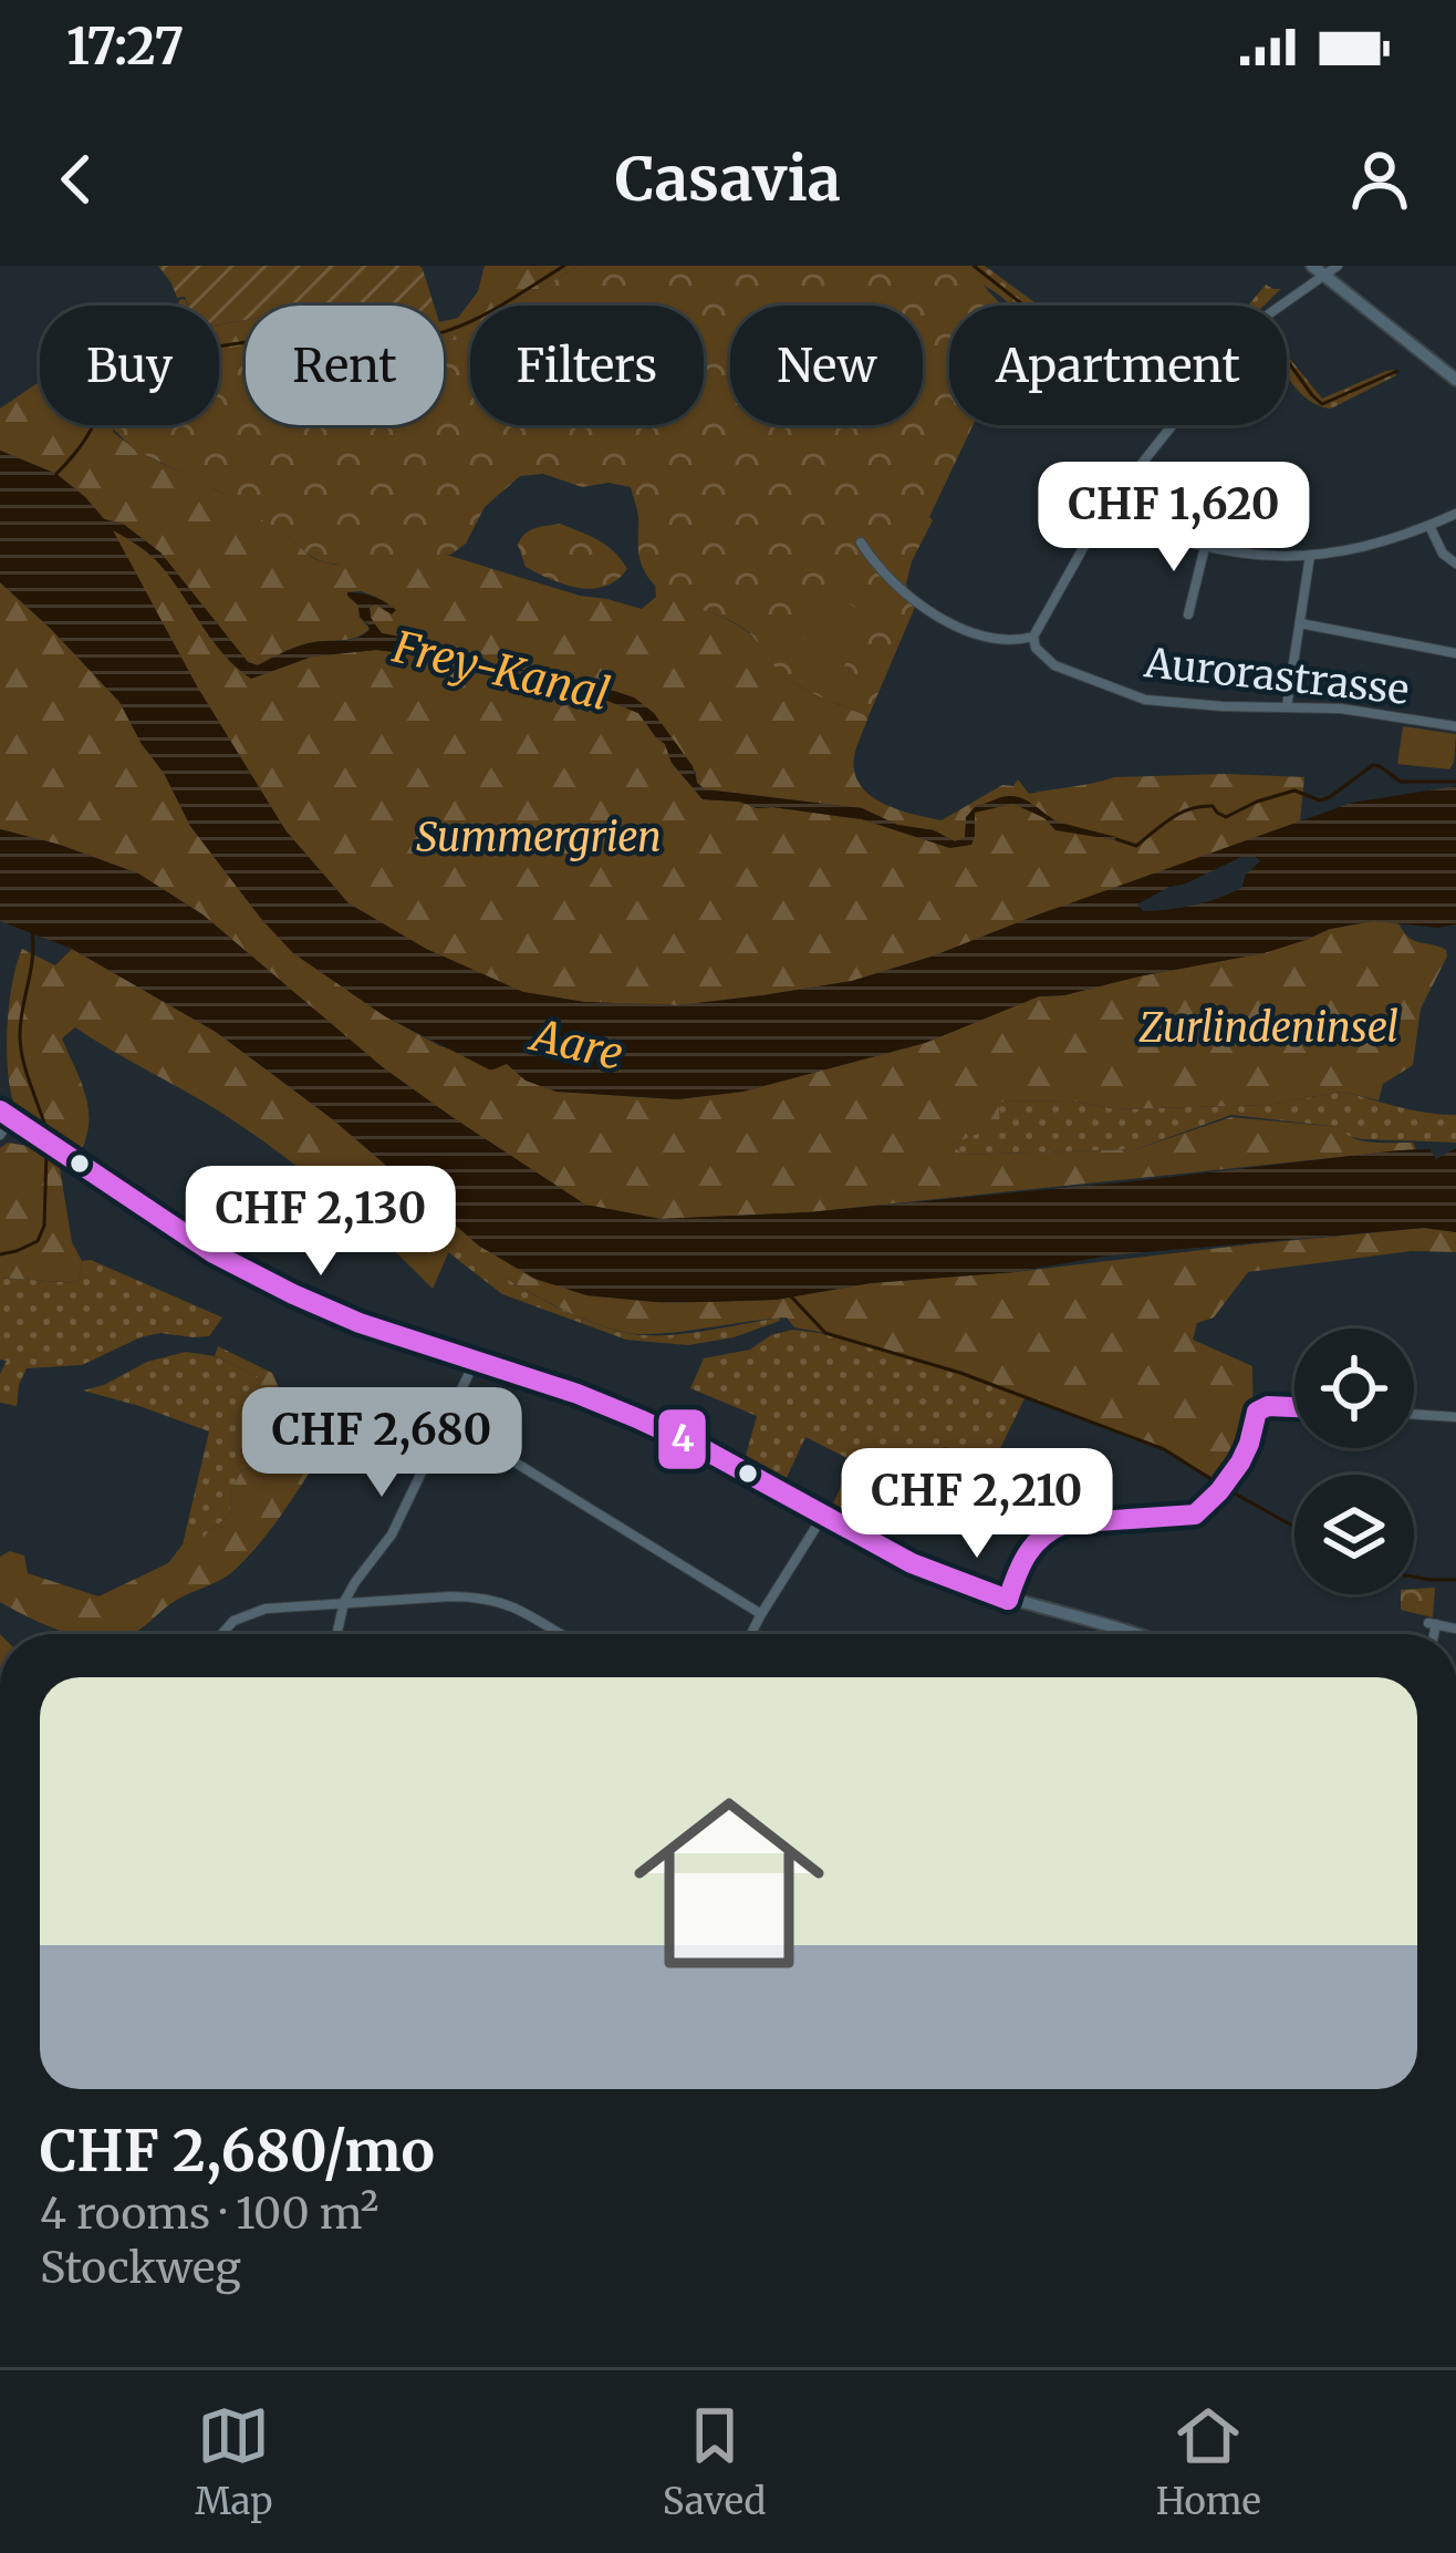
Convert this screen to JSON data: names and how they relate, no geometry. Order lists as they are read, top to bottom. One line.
{"streets":{"street":["Aurorastrasse"]},"water":["Frey-Kanal","Aare"],"parks":["Summergrien","Zurlindeninsel"],"lines":["transit line 4"],"page":{"status":"17:27","header":"Casavia","chip":["Buy","Rent","Filters","New","Apartment"],"price":["CHF 1,620","CHF 2,130","CHF 2,680","CHF 2,210"],"list":[{"name":"CHF 2,680/mo","note":"4 rooms · 100 m² · Stockweg"}],"tabs":["Map","Saved","Home"]}}
